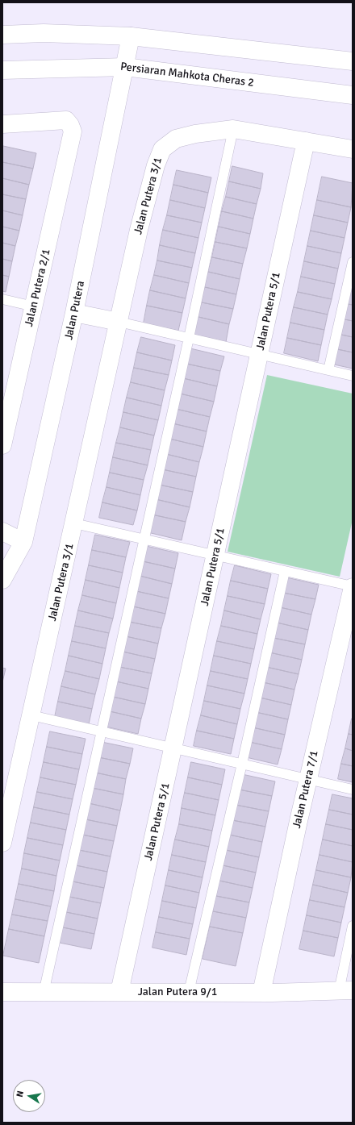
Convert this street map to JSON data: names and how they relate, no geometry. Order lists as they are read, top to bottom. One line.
{"streets":{"street":["Persiaran Mahkota Cheras 2","Jalan Putera 3/1","Jalan Putera 2/1","Jalan Putera","Jalan Putera 5/1","Jalan Putera 7/1","Jalan Putera 9/1"]},"crossings":[["Persiaran Mahkota Cheras 2","Jalan Putera"],["Jalan Putera 3/1","Jalan Putera 5/1"],["Jalan Putera 5/1","Jalan Putera 9/1"],["Jalan Putera 7/1","Jalan Putera 9/1"]],"north":"left"}
